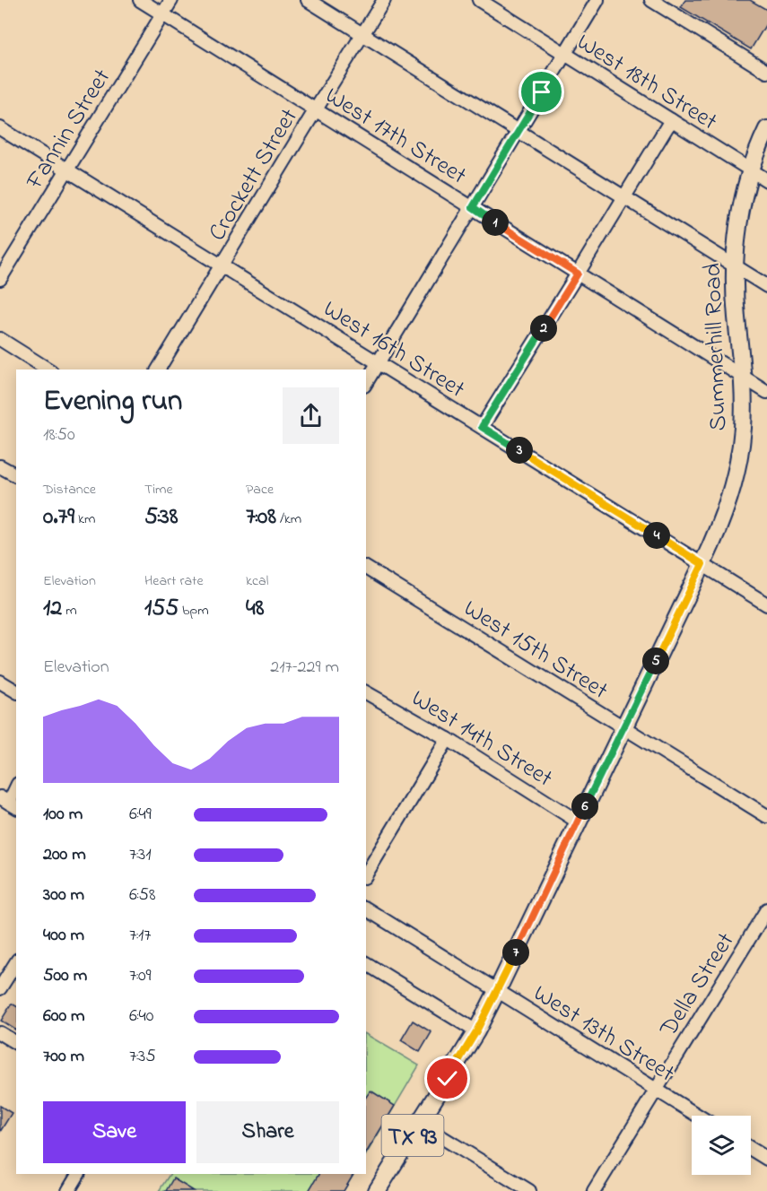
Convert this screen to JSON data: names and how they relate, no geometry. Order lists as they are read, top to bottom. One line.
{"streets":{"main road":["Summerhill Road","TX 93"],"street":["West 18th Street","Fannin Street","West 17th Street","Crockett Street","West 16th Street","West 15th Street","West 14th Street","Della Street","West 13th Street"]},"crossings":[["West 18th Street","Summerhill Road"],["Fannin Street","West 17th Street"],["Fannin Street","West 16th Street"],["West 17th Street","Crockett Street"],["West 17th Street","Summerhill Road"],["Crockett Street","West 16th Street"],["Summerhill Road","West 16th Street"],["Summerhill Road","West 15th Street"],["Summerhill Road","West 14th Street"],["Summerhill Road","West 13th Street"],["Della Street","West 13th Street"]],"page":{"pins":["1","2","3","4","5","6","7"],"heading":["Evening run","18:50"],"stats":[["Distance","0.79 km"],["Time","5:38"],["Pace","7:08 /km"],["Elevation","12 m"],["Heart rate","155 bpm"],["kcal","48"]],"chart":["Elevation","217–229 m"],"list":[{"name":"100 m","note":"6:49"},{"name":"200 m","note":"7:31"},{"name":"300 m","note":"6:58"},{"name":"400 m","note":"7:17"},{"name":"500 m","note":"7:09"},{"name":"600 m","note":"6:40"},{"name":"700 m","note":"7:35"}],"buttons":["Save","Share"]}}
